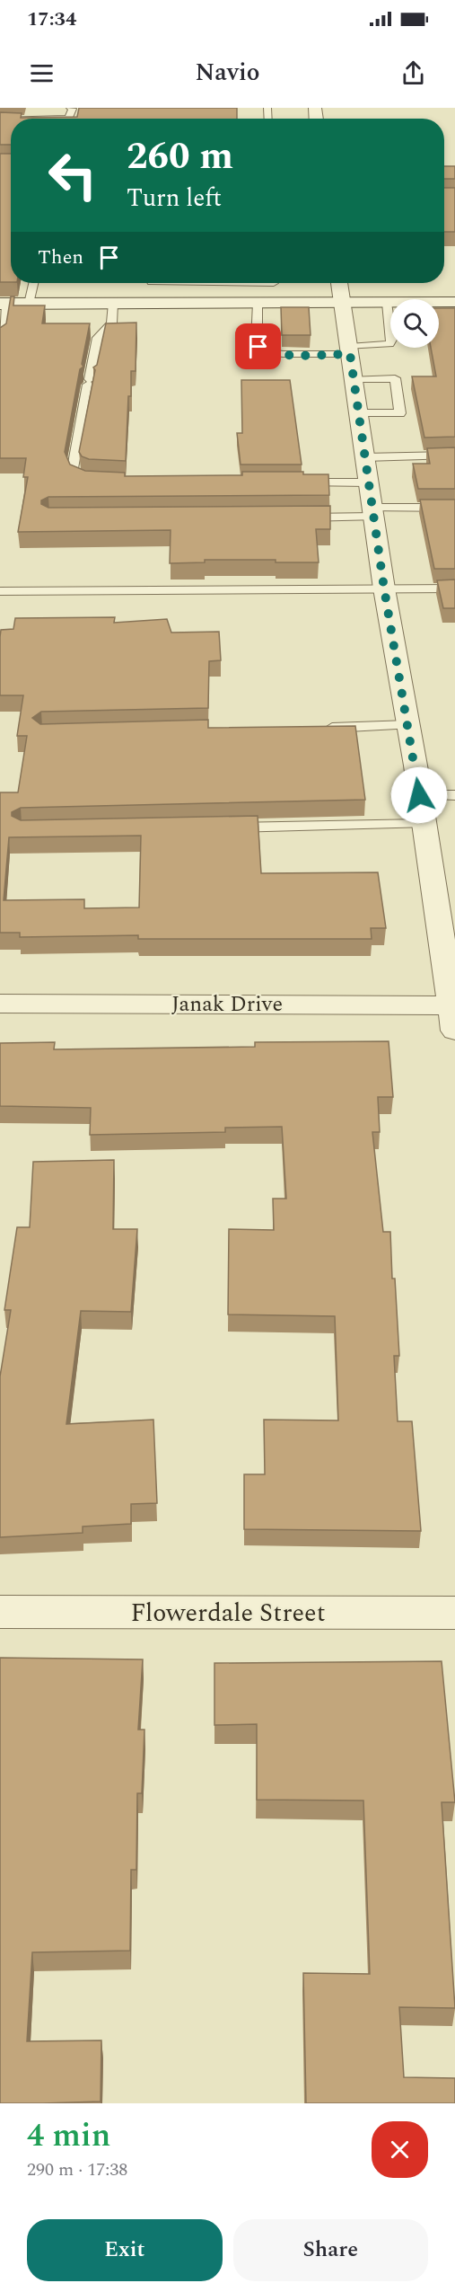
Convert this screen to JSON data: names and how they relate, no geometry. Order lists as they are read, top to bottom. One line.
{"streets":{"street":["Janak Drive","Flowerdale Street"]},"page":{"status":"17:34","header":"Navio","turn":["260 m","Turn left"],"then":"Then","heading":["4 min","290 m · 17:38"],"buttons":["Exit","Share"]}}
